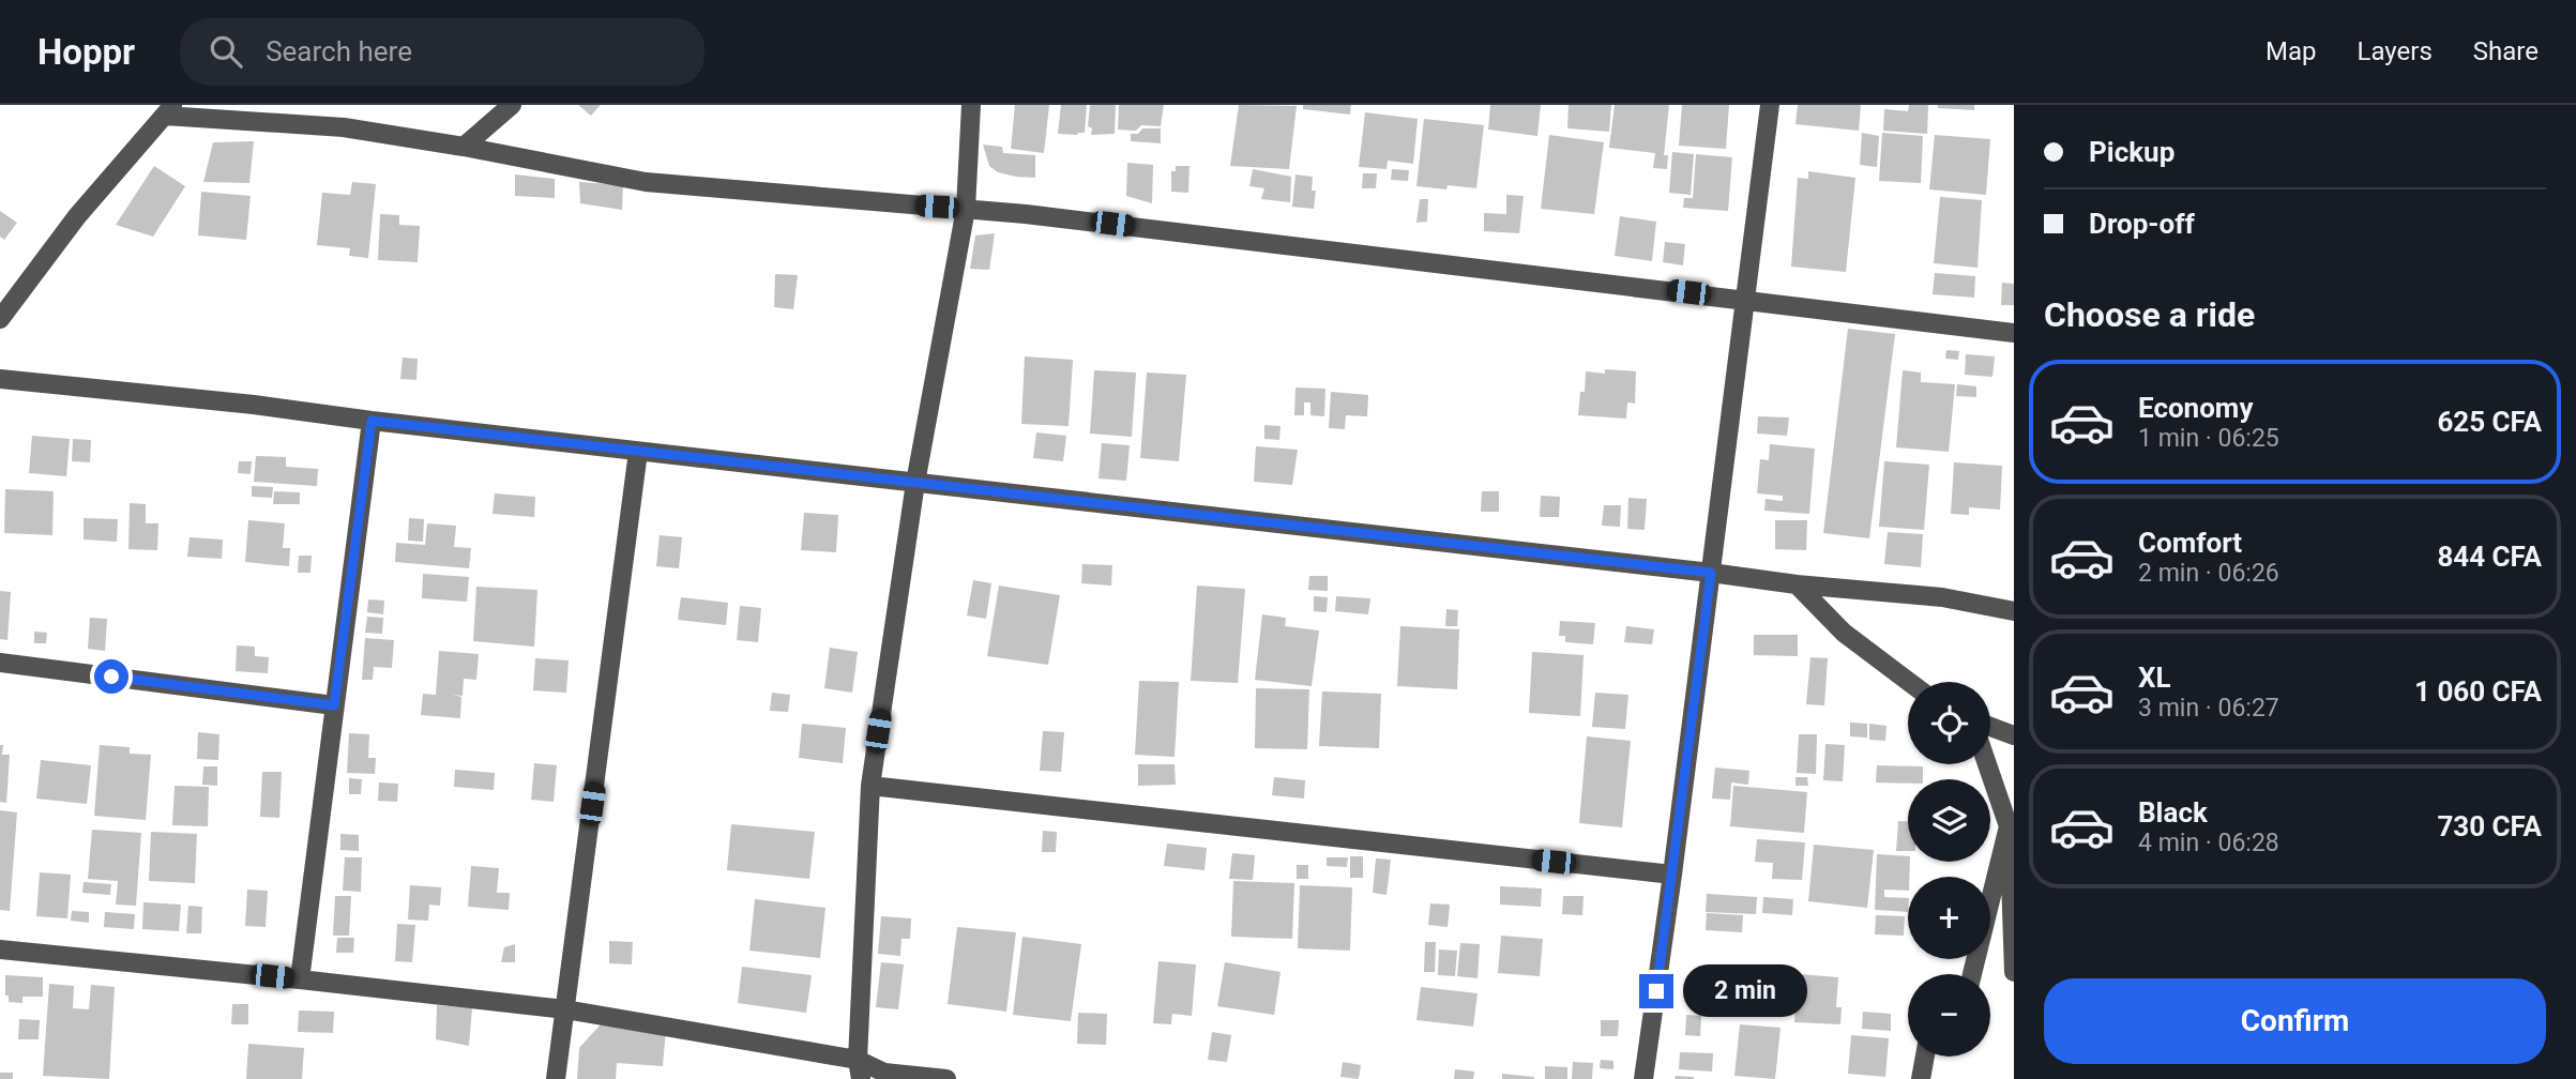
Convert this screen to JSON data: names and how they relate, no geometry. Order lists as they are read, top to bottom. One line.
{"page":{"header":"Hoppr","search":"Search here","nav":["Map","Layers","Share"],"banner":["Pickup","Drop-off"],"heading":"Choose a ride","list":[{"name":"Economy","note":"1 min · 06:25","value":"625 CFA"},{"name":"Comfort","note":"2 min · 06:26","value":"844 CFA"},{"name":"XL","note":"3 min · 06:27","value":"1 060 CFA"},{"name":"Black","note":"4 min · 06:28","value":"730 CFA"}],"map_buttons":["+","−"],"buttons":"Confirm","bubble":"2 min"}}
